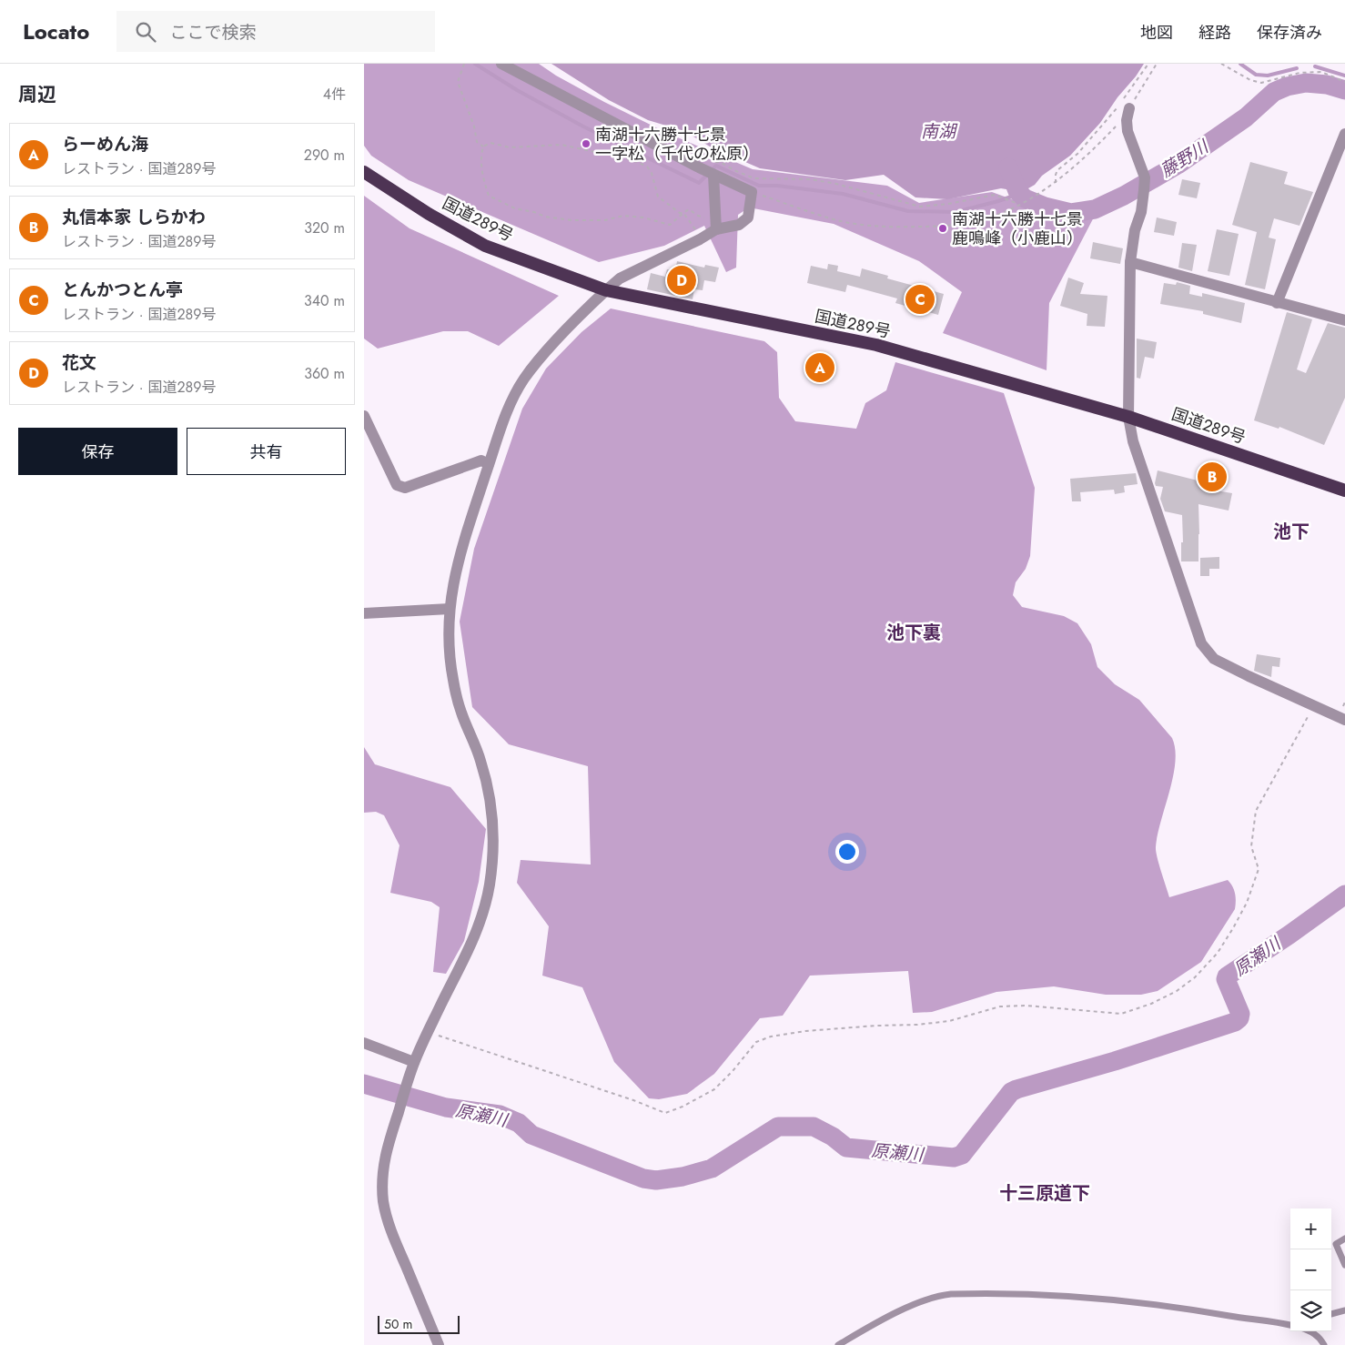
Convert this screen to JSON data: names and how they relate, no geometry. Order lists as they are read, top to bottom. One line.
{"streets":{"highway":["国道289号"]},"districts":["池下","池下裏","十三原道下"],"water":["南湖","藤野川","原瀬川"],"places":["南湖十六勝十七景 一字松（千代の松原）","南湖十六勝十七景 鹿鳴峰（小鹿山）"],"scale_bar":"50 m","page":{"header":"Locato","search":"ここで検索","nav":["地図","経路","保存済み"],"heading":["周辺","4件"],"list":[{"mark":"A","name":"らーめん海","note":"レストラン · 国道289号","value":"290 m"},{"mark":"B","name":"丸信本家 しらかわ","note":"レストラン · 国道289号","value":"320 m"},{"mark":"C","name":"とんかつとん亭","note":"レストラン · 国道289号","value":"340 m"},{"mark":"D","name":"花文","note":"レストラン · 国道289号","value":"360 m"}],"pins":["D","C","A","B"],"buttons":["保存","共有"],"map_buttons":["+","−"],"scale":"50 m"}}
